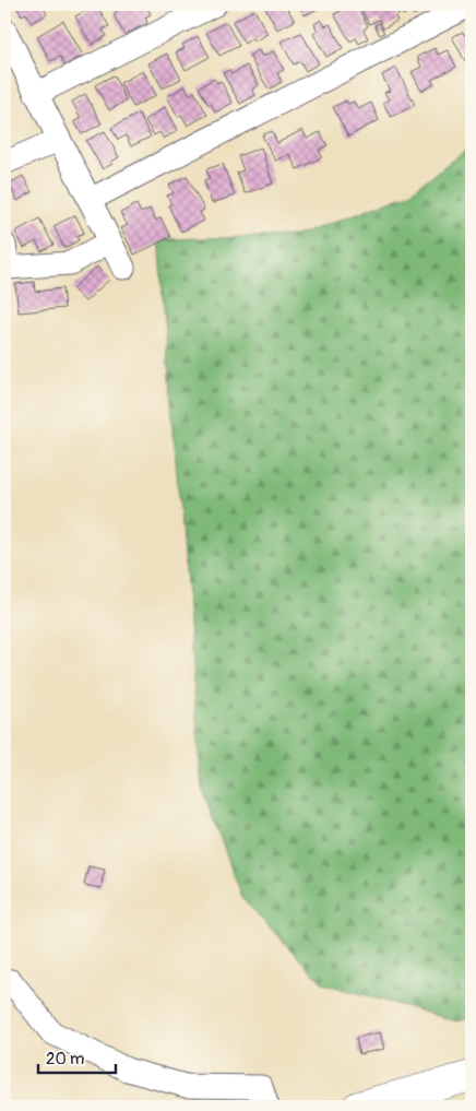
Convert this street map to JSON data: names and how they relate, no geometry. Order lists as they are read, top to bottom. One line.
{"scale_bar":"20 m"}
